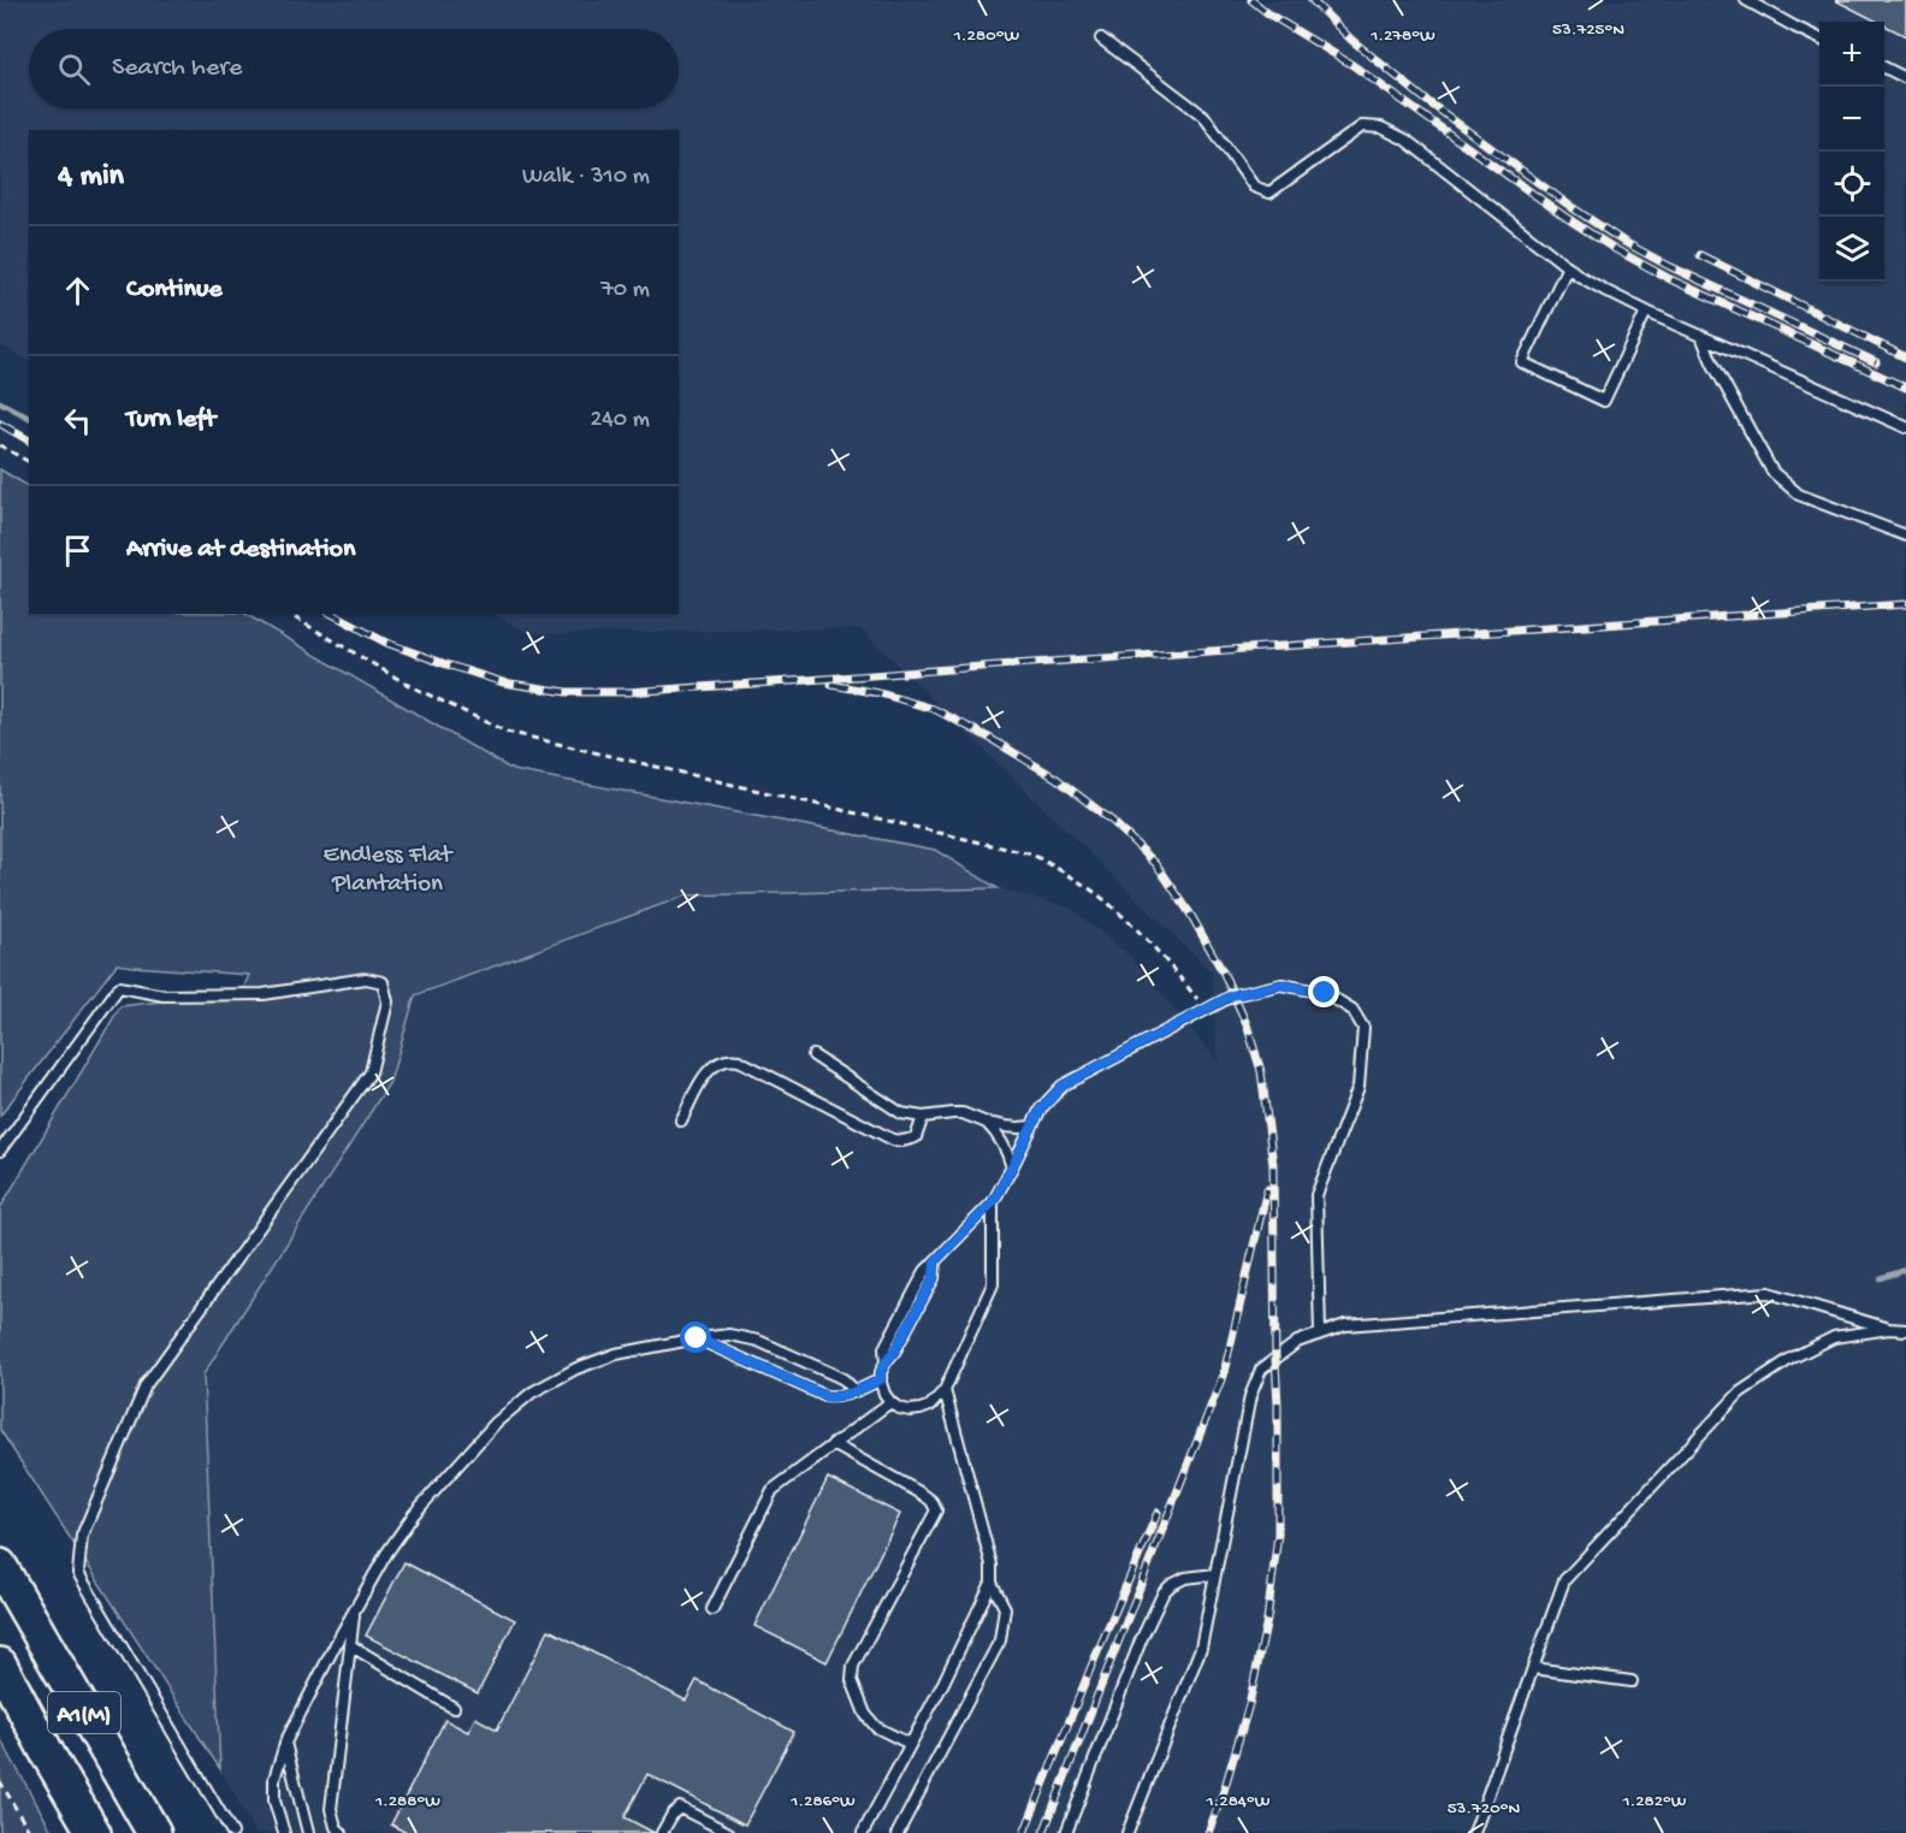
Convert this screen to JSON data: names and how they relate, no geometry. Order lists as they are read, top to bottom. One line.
{"streets":{"highway":["A1(M)"]},"parks":["Endless Flat Plantation"],"page":{"map_buttons":["+","−"],"search":"Search here","heading":["4 min","Walk · 310 m"],"list":[["Continue","70 m"],["Turn left","240 m"],"Arrive at destination"]},"coordinates":["53.725°N","1.278°W","1.280°W","1.288°W","1.286°W","1.284°W","1.282°W","53.720°N"]}
